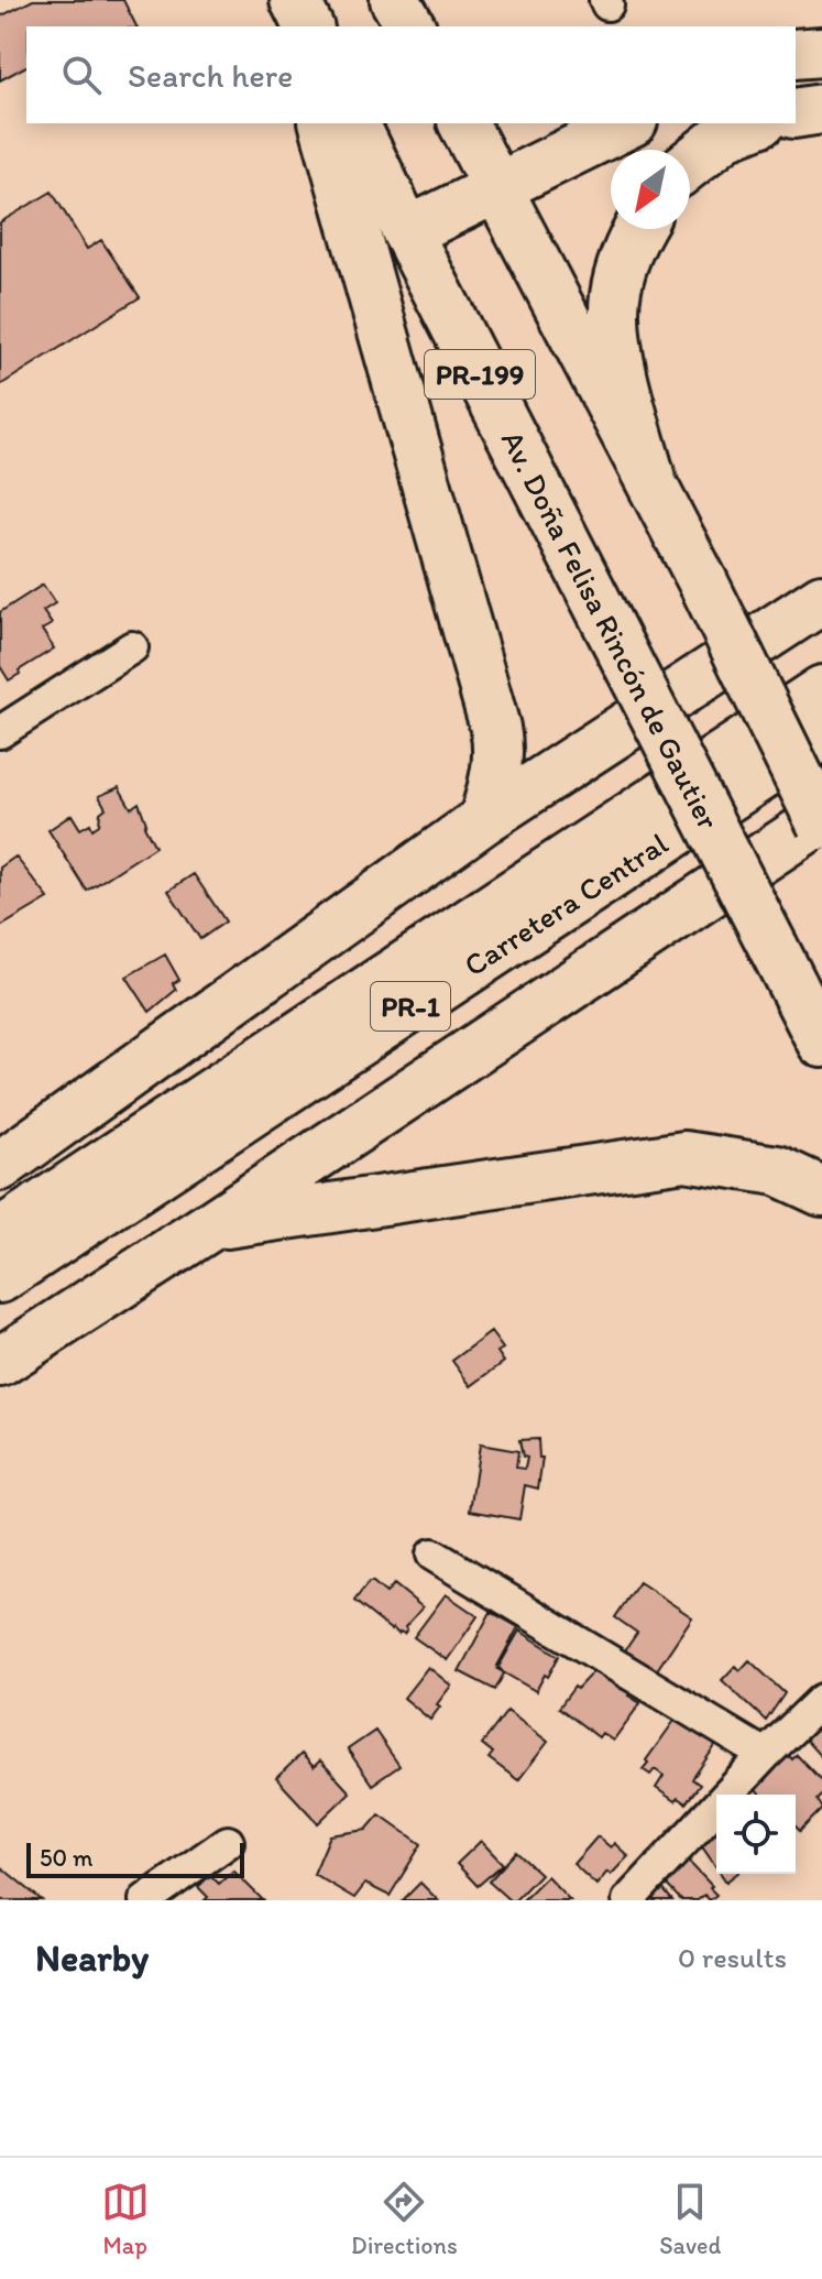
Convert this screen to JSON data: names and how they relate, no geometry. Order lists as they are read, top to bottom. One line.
{"streets":{"main road":["PR-199","Av. Doña Felisa Rincón de Gautier","Carretera Central","PR-1"]},"scale_bar":"50 m","north":"bottom left","page":{"search":"Search here","scale":"50 m","heading":["Nearby","0 results"],"nav":["Map","Directions","Saved"]}}
